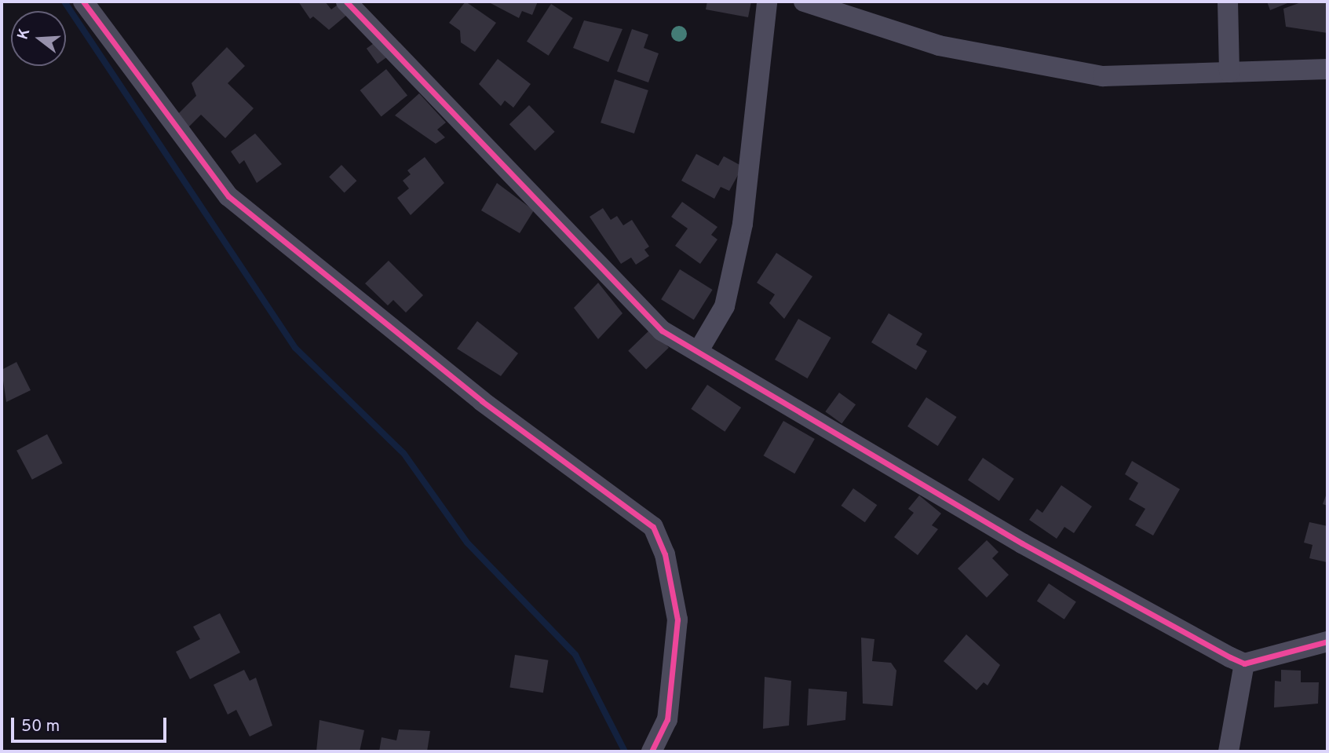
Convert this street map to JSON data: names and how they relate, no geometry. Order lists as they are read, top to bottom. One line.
{"scale_bar":"50 m","north":"left"}
